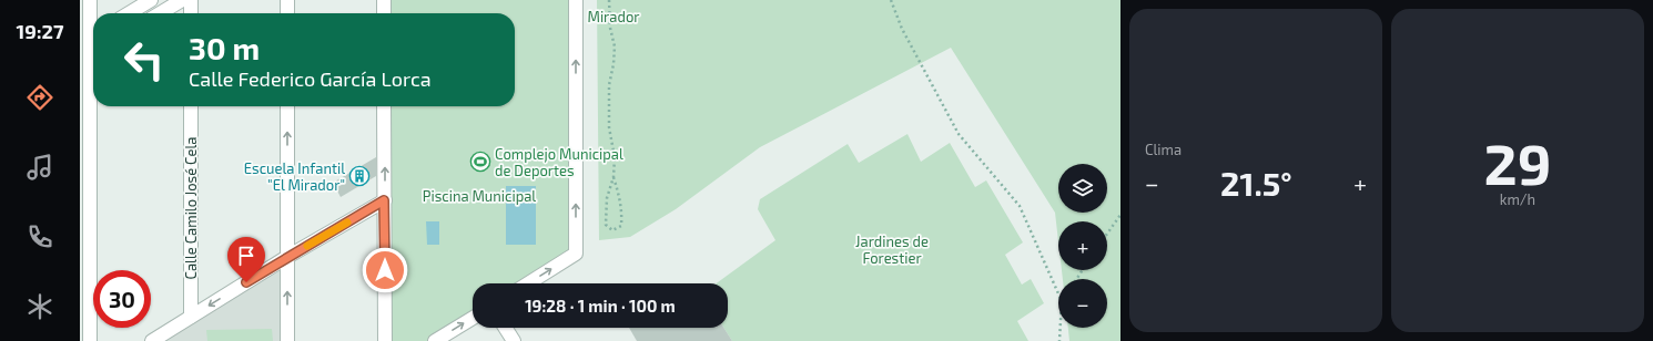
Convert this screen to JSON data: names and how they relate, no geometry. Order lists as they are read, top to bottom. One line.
{"streets":{"street":["Calle Camilo José Cela"]},"parks":["Mirador","Piscina Municipal","Jardines de Forestier"],"places":{"sports":["Complejo Municipal de Deportes"],"building":["Escuela Infantil \"El Mirador\""]},"page":{"tabs":"19:27","tile":["Clima",["29","km/h"]],"turn":["30 m","Calle Federico García Lorca"],"map_buttons":["+","−"],"heat":["−","21.5°","+"],"limit":"30","trip":"19:28 · 1 min · 100 m"}}
